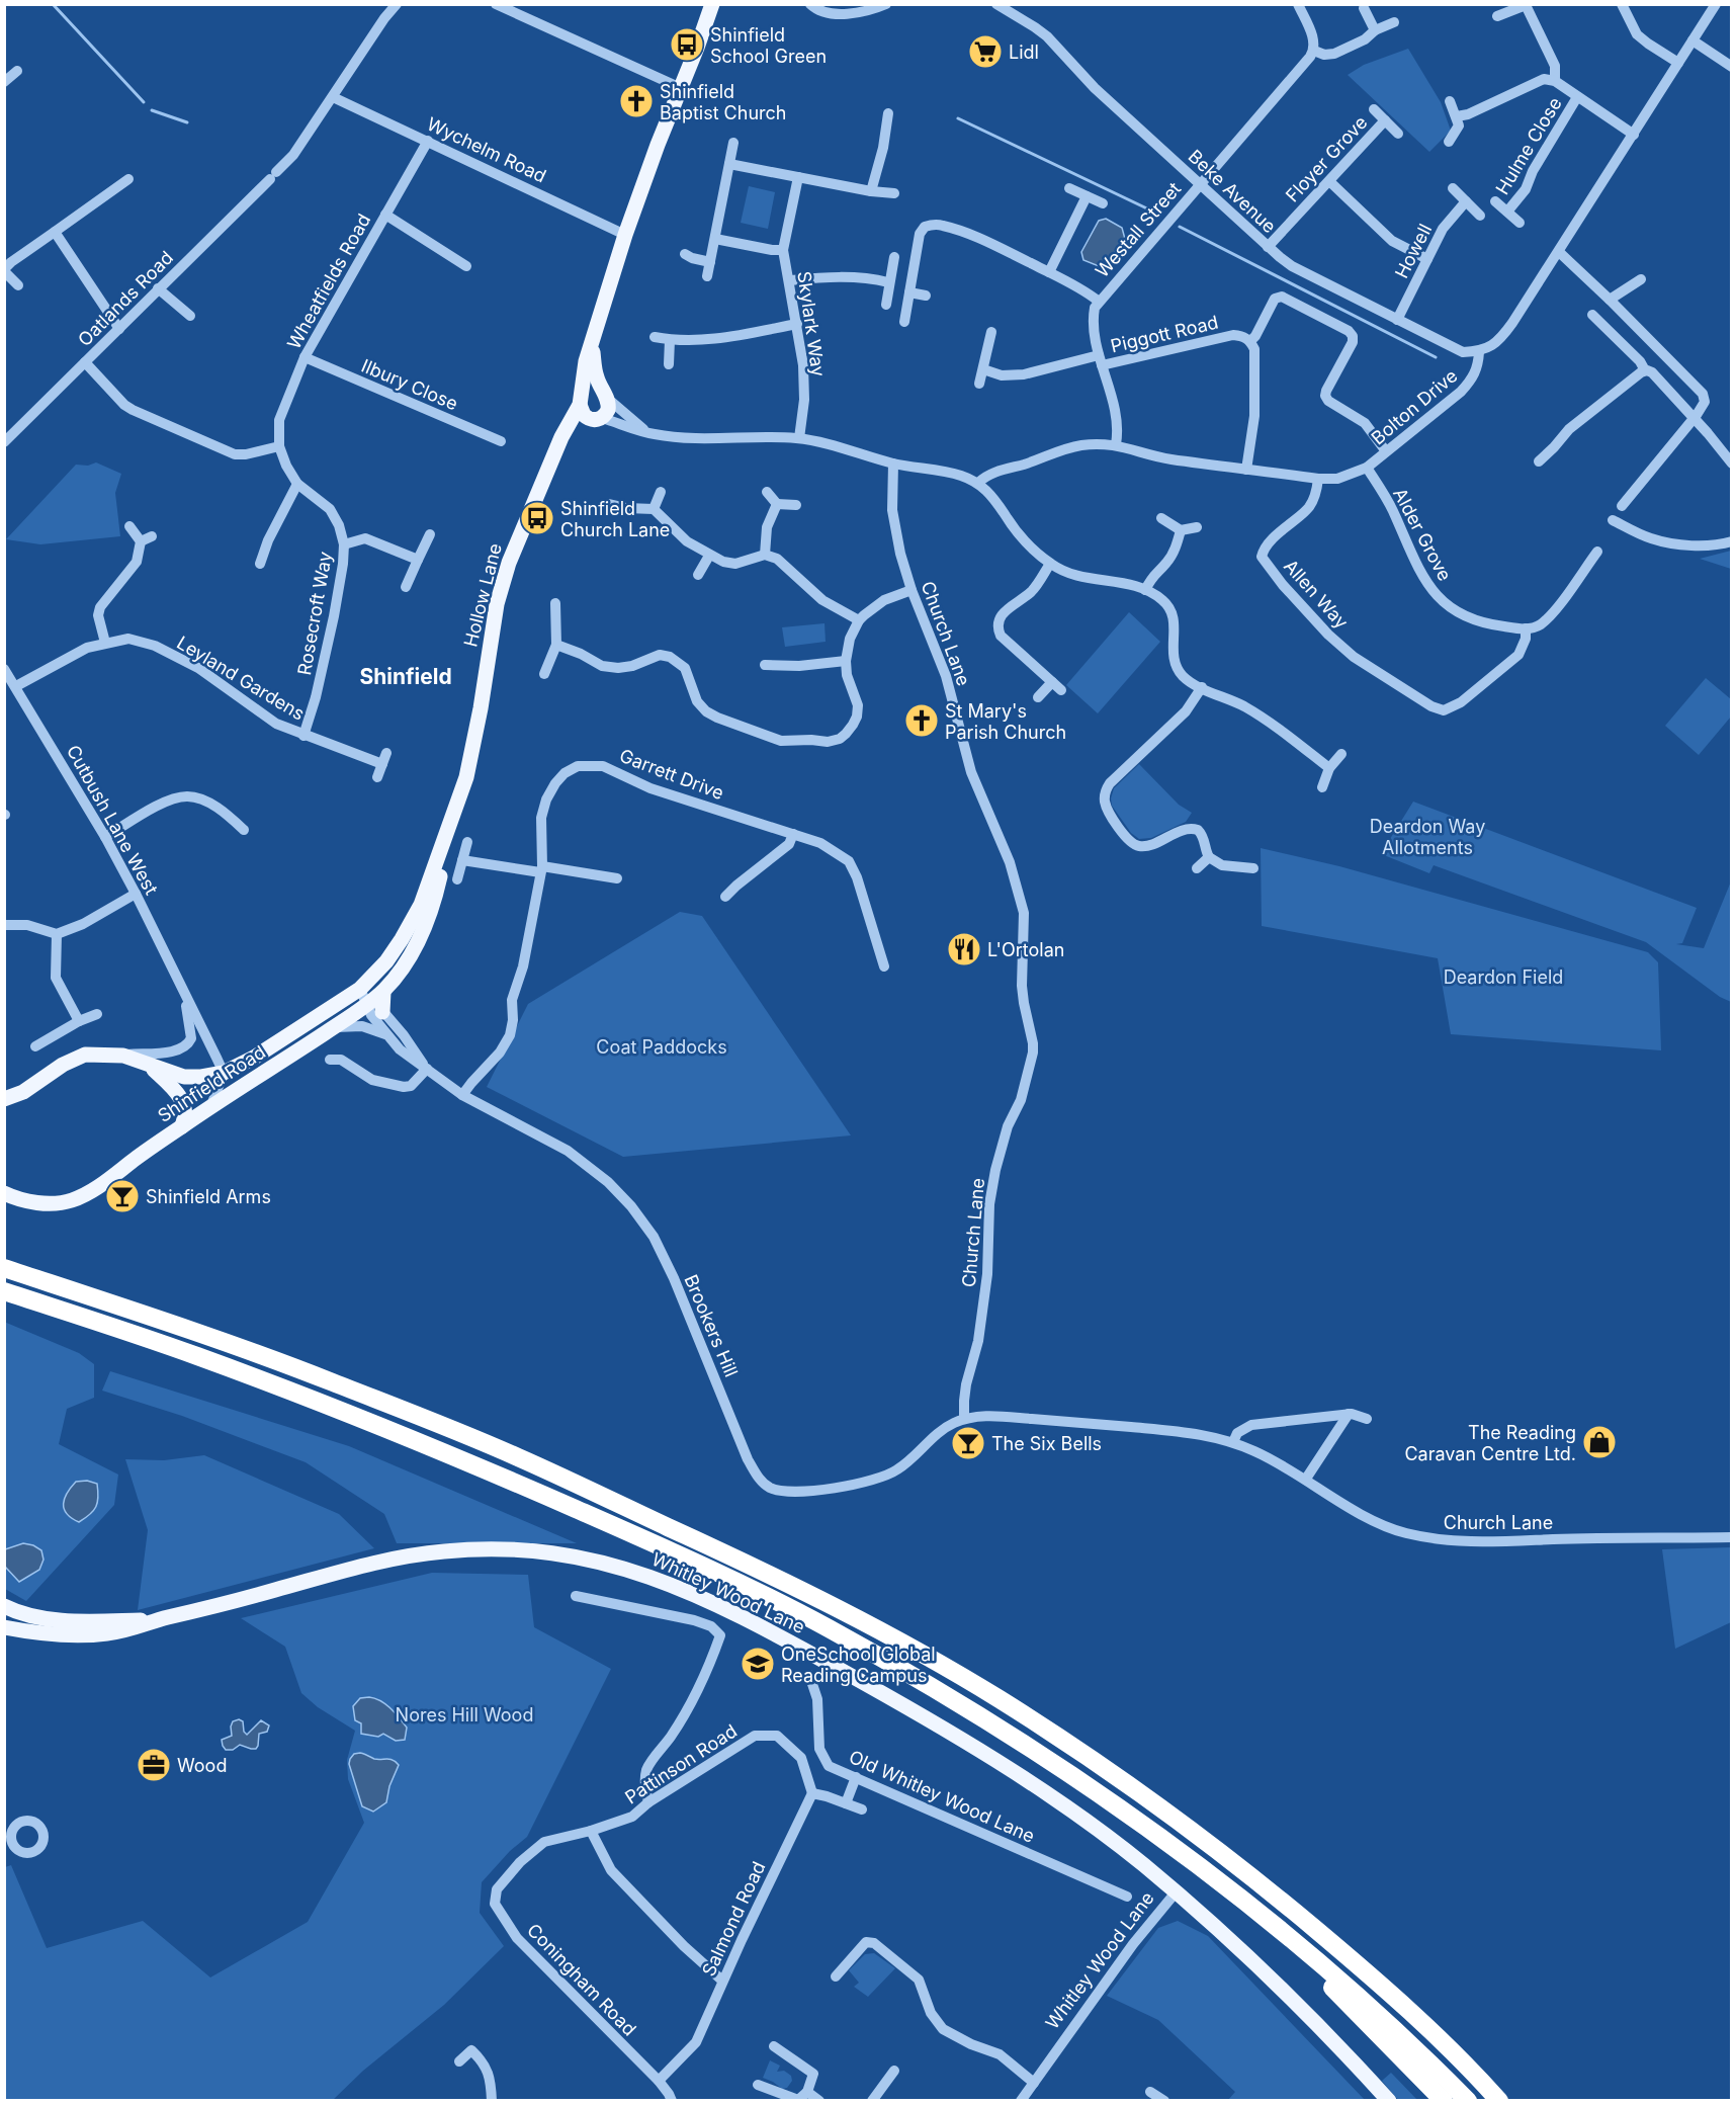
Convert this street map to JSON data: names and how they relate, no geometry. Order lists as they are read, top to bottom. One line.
{"streets":{"main road":["Hollow Lane","Shinfield Road","Whitley Wood Lane"],"street":["Hulme Close","Wychelm Road","Floyer Grove","Beke Avenue","Westall Street","Howell","Wheatfields Road","Oatlands Road","Skylark Way","Piggott Road","Ilbury Close","Bolton Drive","Alder Grove","Allen Way","Rosecroft Way","Church Lane","Leyland Gardens","Garrett Drive","Cutbush Lane West","Brookers Hill","Pattinson Road","Old Whitley Wood Lane","Salmond Road","Coningham Road"]},"crossings":[["Wychelm Road","Wheatfields Road"],["Wychelm Road","Oatlands Road"],["Wychelm Road","Hollow Lane"],["Floyer Grove","Beke Avenue"],["Beke Avenue","Westall Street"],["Beke Avenue","Howell"],["Beke Avenue","Bolton Drive"],["Westall Street","Piggott Road"],["Westall Street","Bolton Drive"],["Wheatfields Road","Ilbury Close"],["Wheatfields Road","Rosecroft Way"],["Bolton Drive","Alder Grove"],["Bolton Drive","Allen Way"],["Alder Grove","Allen Way"],["Hollow Lane","Shinfield Road"],["Hollow Lane","Brookers Hill"],["Rosecroft Way","Leyland Gardens"],["Church Lane","Brookers Hill"],["Leyland Gardens","Cutbush Lane West"],["Garrett Drive","Brookers Hill"],["Cutbush Lane West","Shinfield Road"],["Shinfield Road","Brookers Hill"],["Pattinson Road","Salmond Road"],["Pattinson Road","Coningham Road"],["Salmond Road","Coningham Road"]],"districts":["Shinfield"],"parks":["Deardon Way Allotments","Deardon Field","Coat Paddocks","Nores Hill Wood"],"places":{"bus stop":["Shinfield School Green","Shinfield Church Lane"],"supermarket":["Lidl"],"church":["Shinfield Baptist Church","St Mary's Parish Church"],"restaurant":["L'Ortolan"],"bar":["Shinfield Arms","The Six Bells"],"shop":["The Reading Caravan Centre Ltd."],"school or university":["OneSchool Global Reading Campus"],"office":["Wood"]}}
